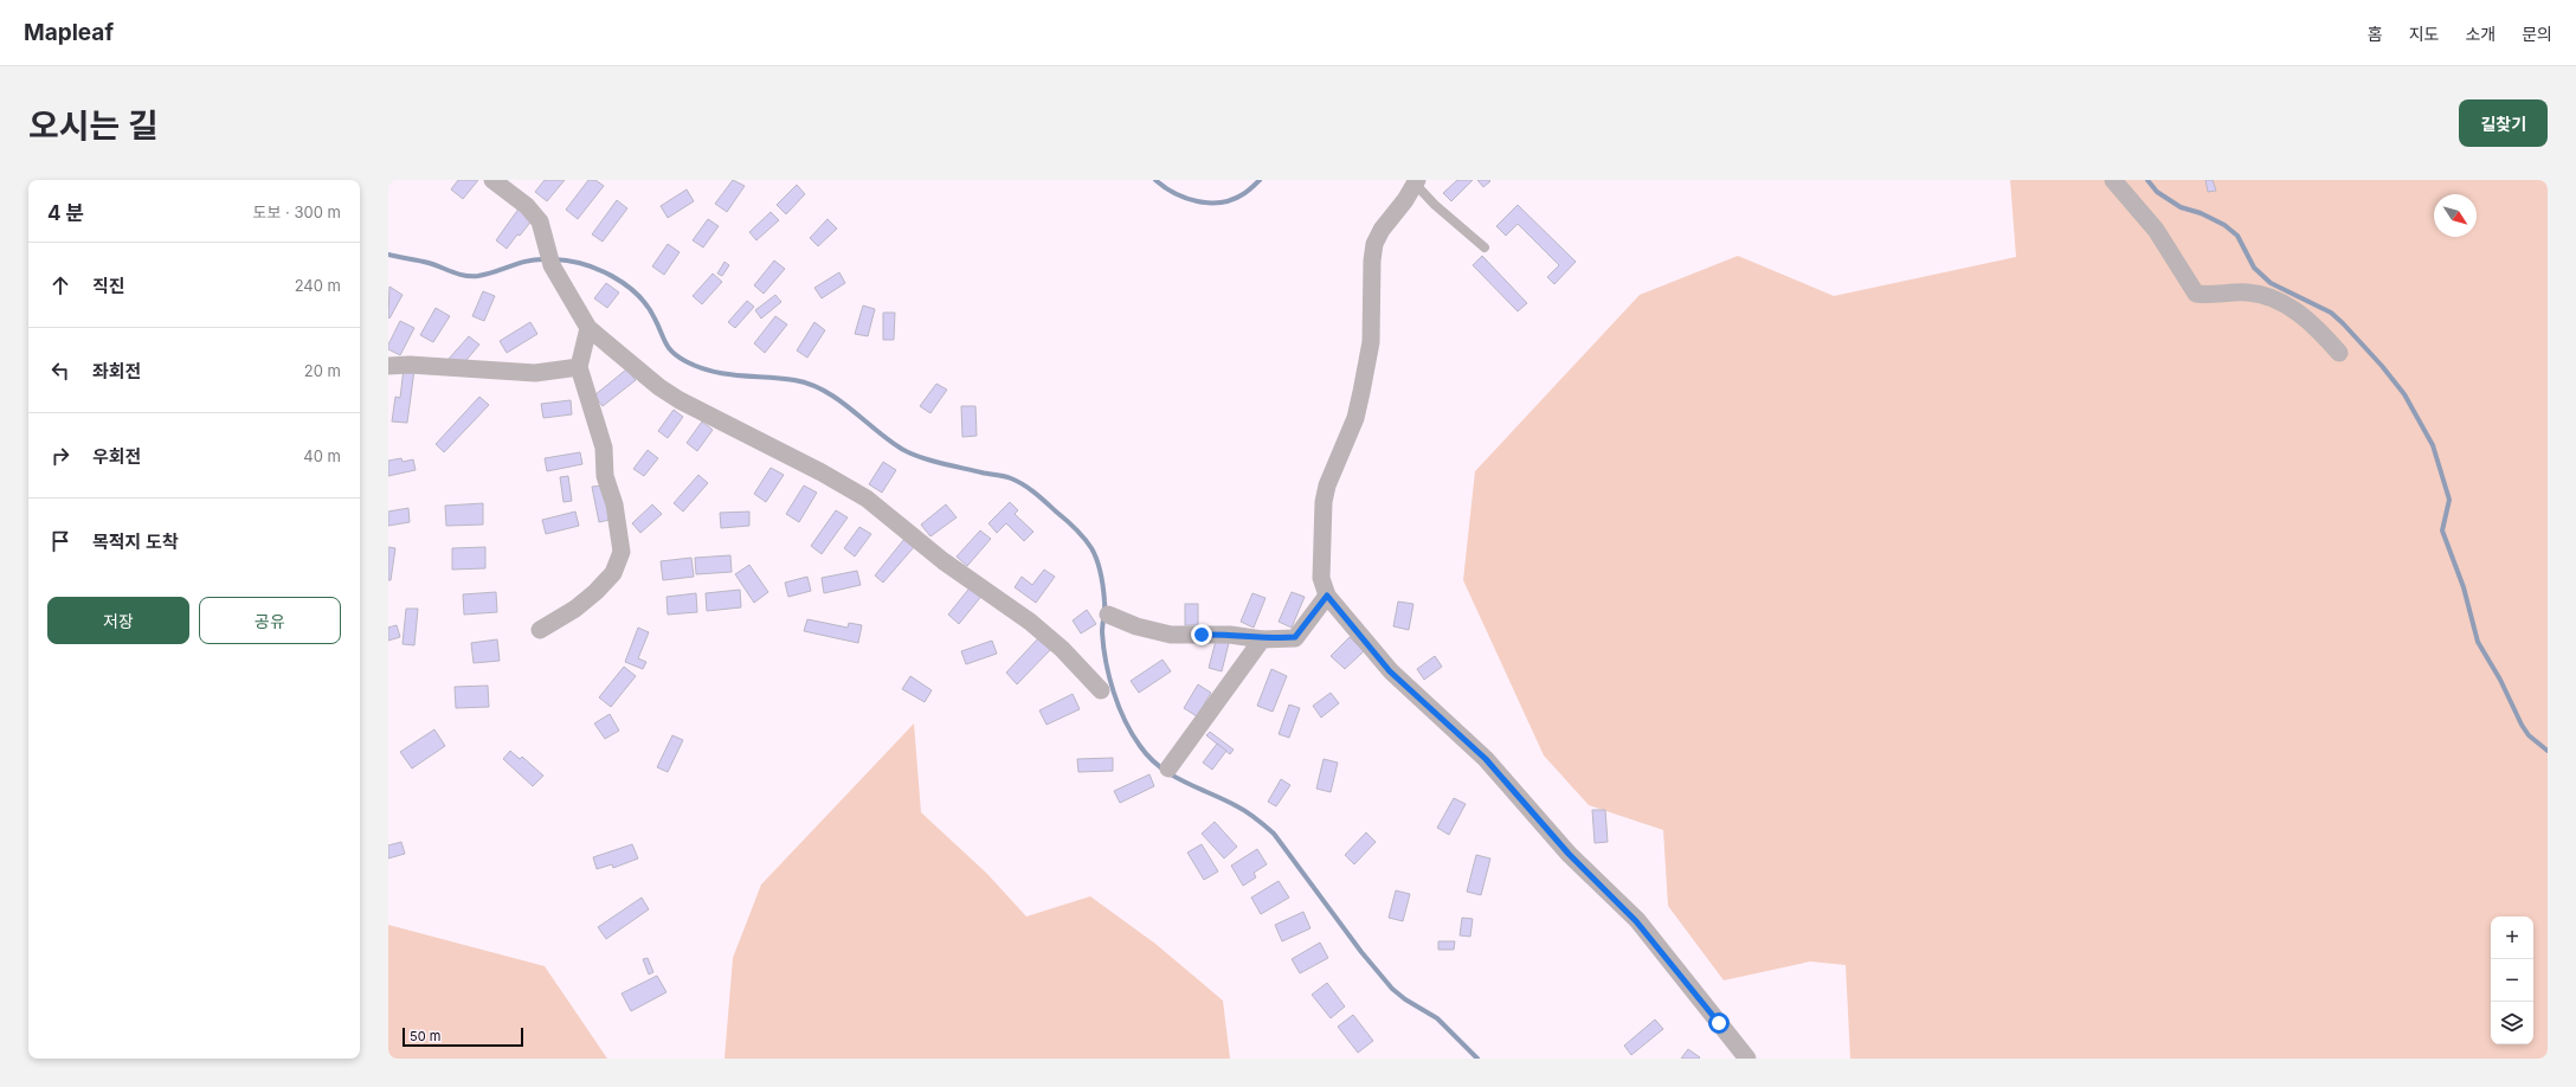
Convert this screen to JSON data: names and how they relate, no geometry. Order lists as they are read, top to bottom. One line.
{"scale_bar":"50 m","north":"bottom right","page":{"header":"Mapleaf","nav":["홈","지도","소개","문의"],"title":"오시는 길","buttons":["길찾기",["저장","공유"]],"heading":["4 분","도보 · 300 m"],"list":[["직진","240 m"],["좌회전","20 m"],["우회전","40 m"],"목적지 도착"],"map_buttons":["+","−"],"scale":"50 m"}}
